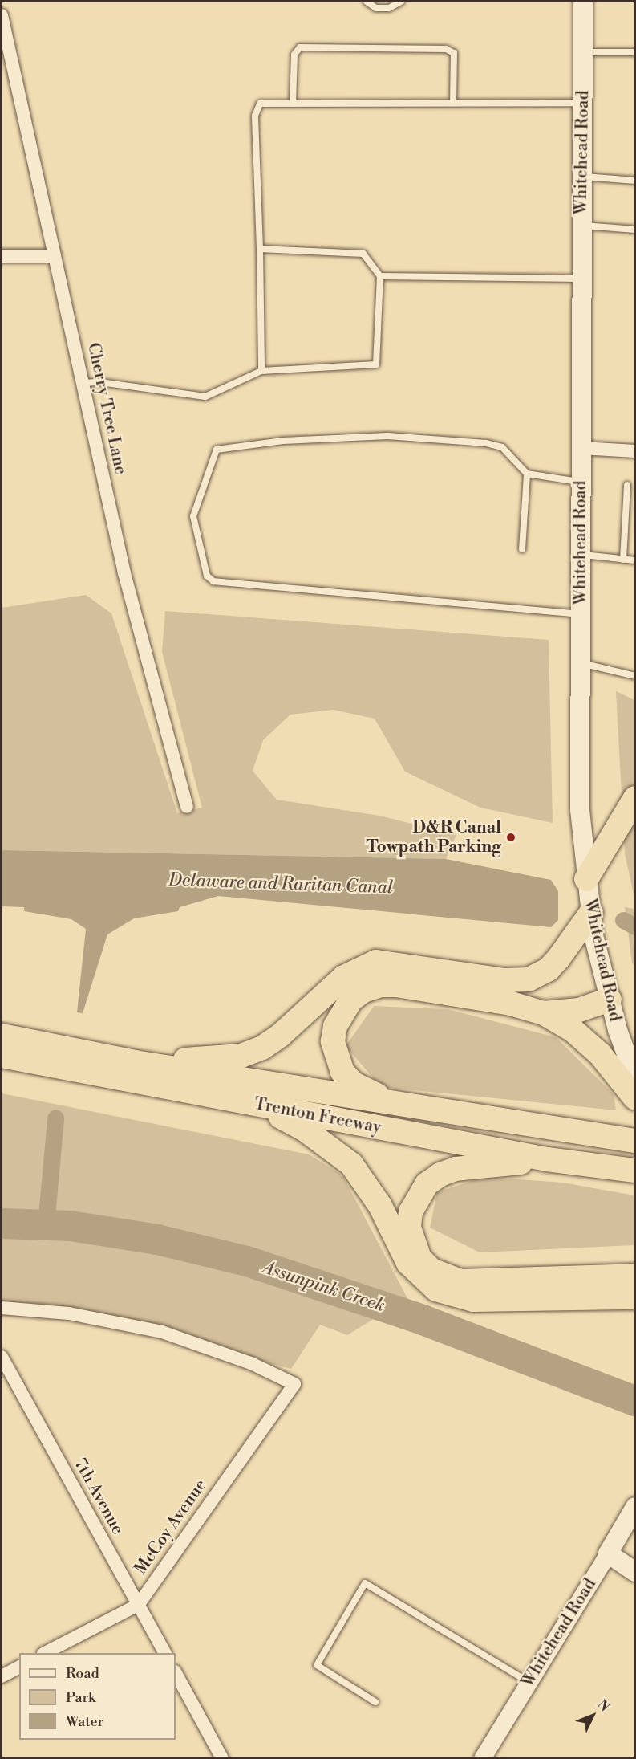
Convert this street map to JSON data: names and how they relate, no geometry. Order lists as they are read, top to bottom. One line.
{"streets":{"highway":["Trenton Freeway"],"main road":["Whitehead Road"],"street":["Cherry Tree Lane","7th Avenue","McCoy Avenue"]},"crossings":[["7th Avenue","McCoy Avenue"]],"water":["Delaware and Raritan Canal","Assunpink Creek"],"places":["D&R Canal Towpath Parking"],"legend":["Road","Park","Water"],"north":"top right"}
